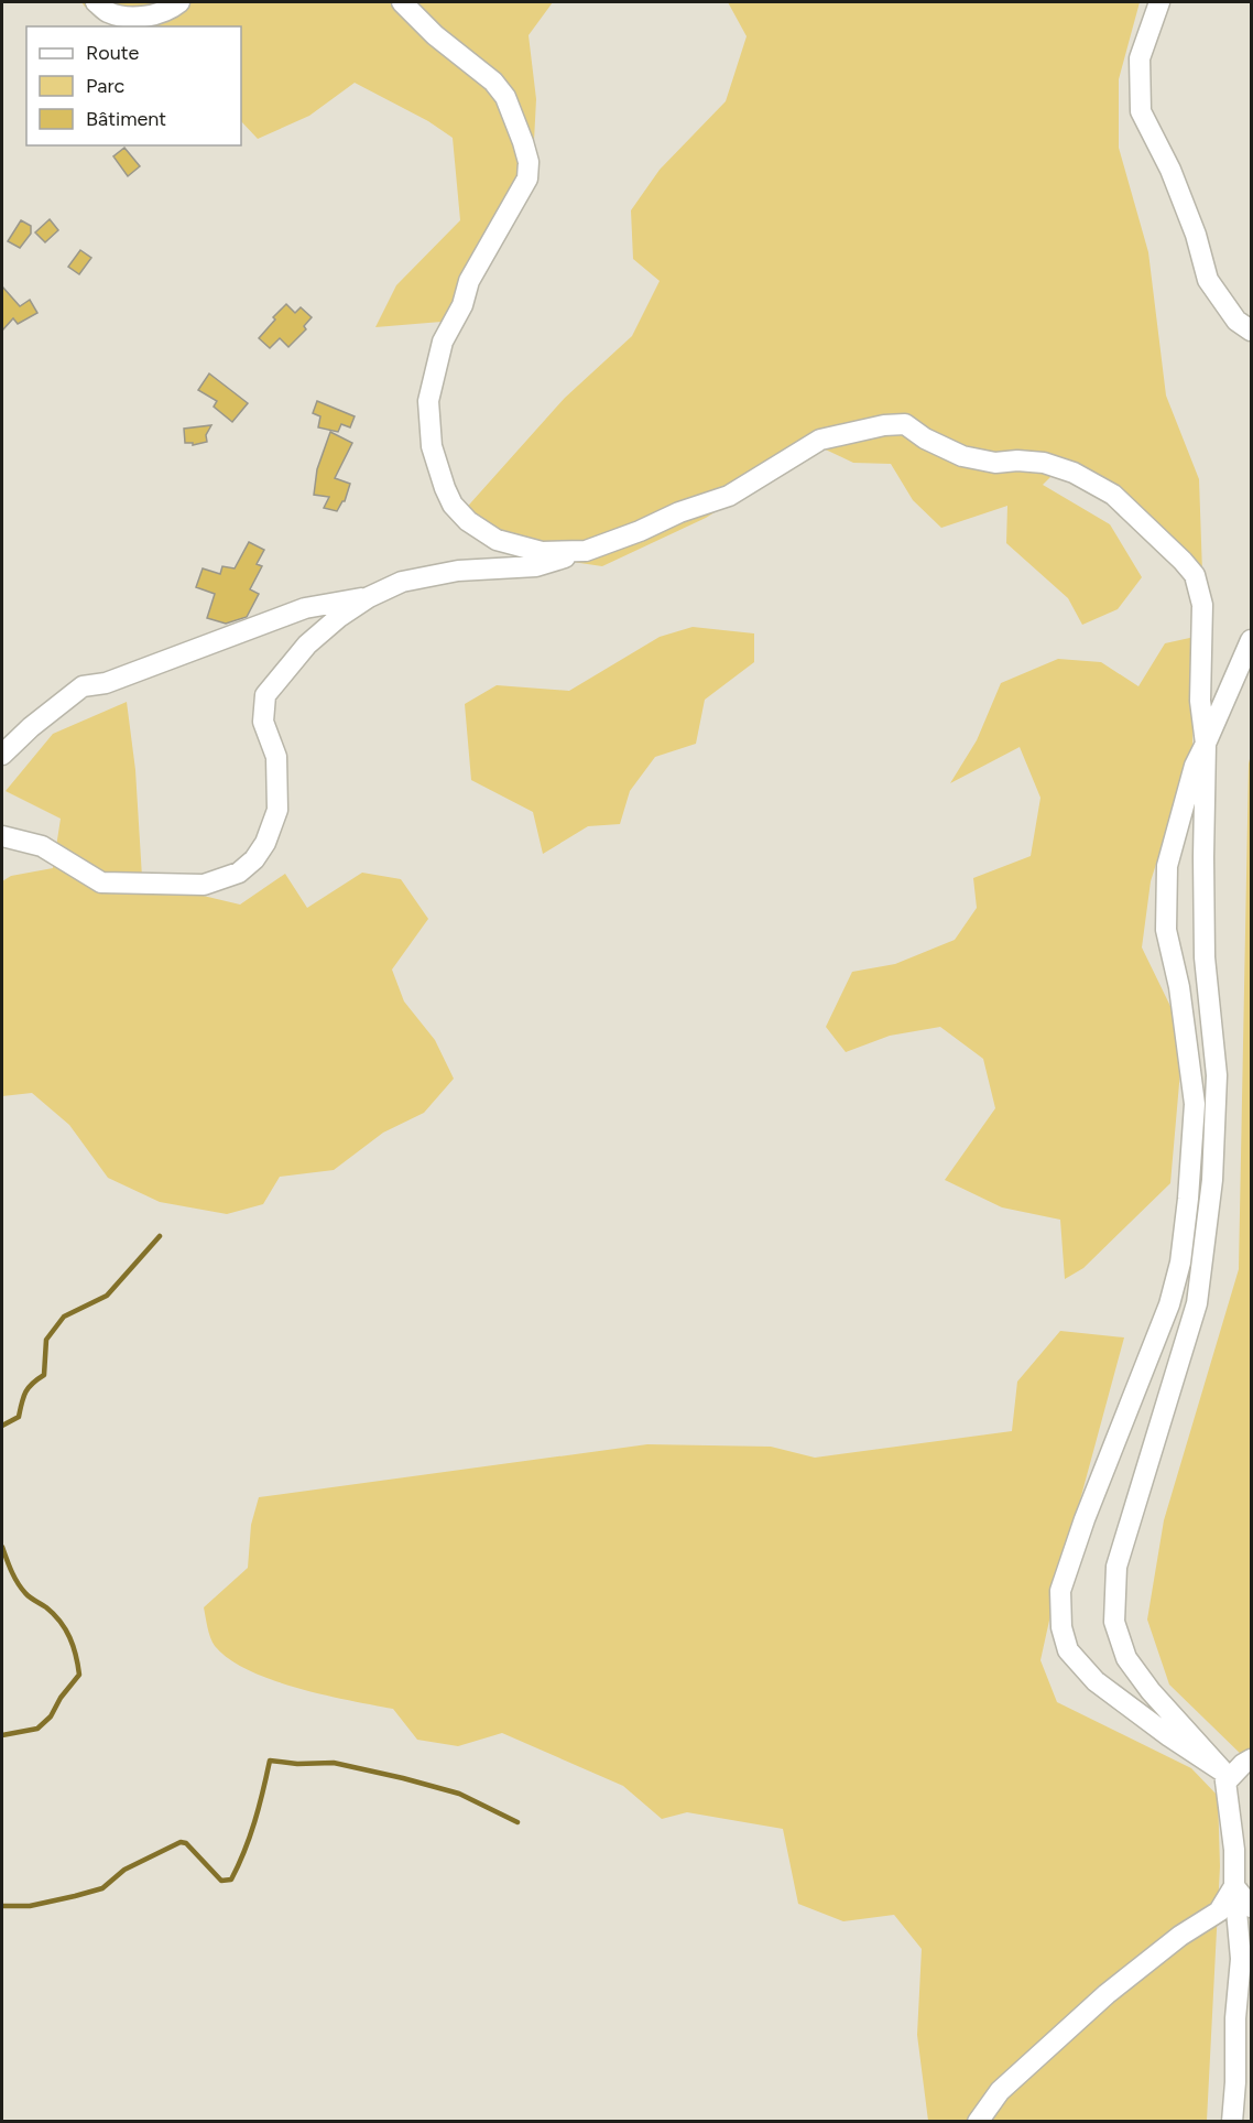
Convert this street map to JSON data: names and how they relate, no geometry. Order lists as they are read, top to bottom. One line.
{"legend":["Route","Parc","Bâtiment"]}
